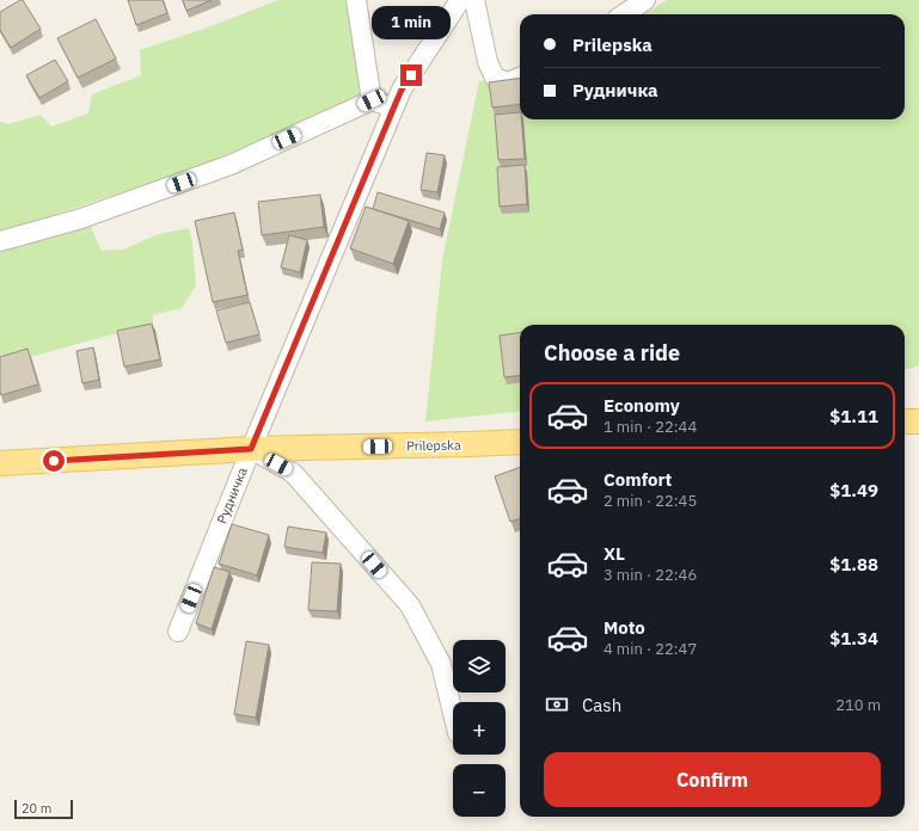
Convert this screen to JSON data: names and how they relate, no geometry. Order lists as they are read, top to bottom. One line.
{"streets":{"main road":["Prilepska"],"street":["Рудничка"]},"crossings":[["Prilepska","Рудничка"]],"scale_bar":"20 m","page":{"bubble":"1 min","banner":["Prilepska","Рудничка"],"heading":"Choose a ride","list":[{"name":"Economy","note":"1 min · 22:44","value":"$1.11"},{"name":"Comfort","note":"2 min · 22:45","value":"$1.49"},{"name":"XL","note":"3 min · 22:46","value":"$1.88"},{"name":"Moto","note":"4 min · 22:47","value":"$1.34"}],"map_buttons":["+","−"],"pay":["Cash","210 m"],"buttons":"Confirm","scale":"20 m"}}
